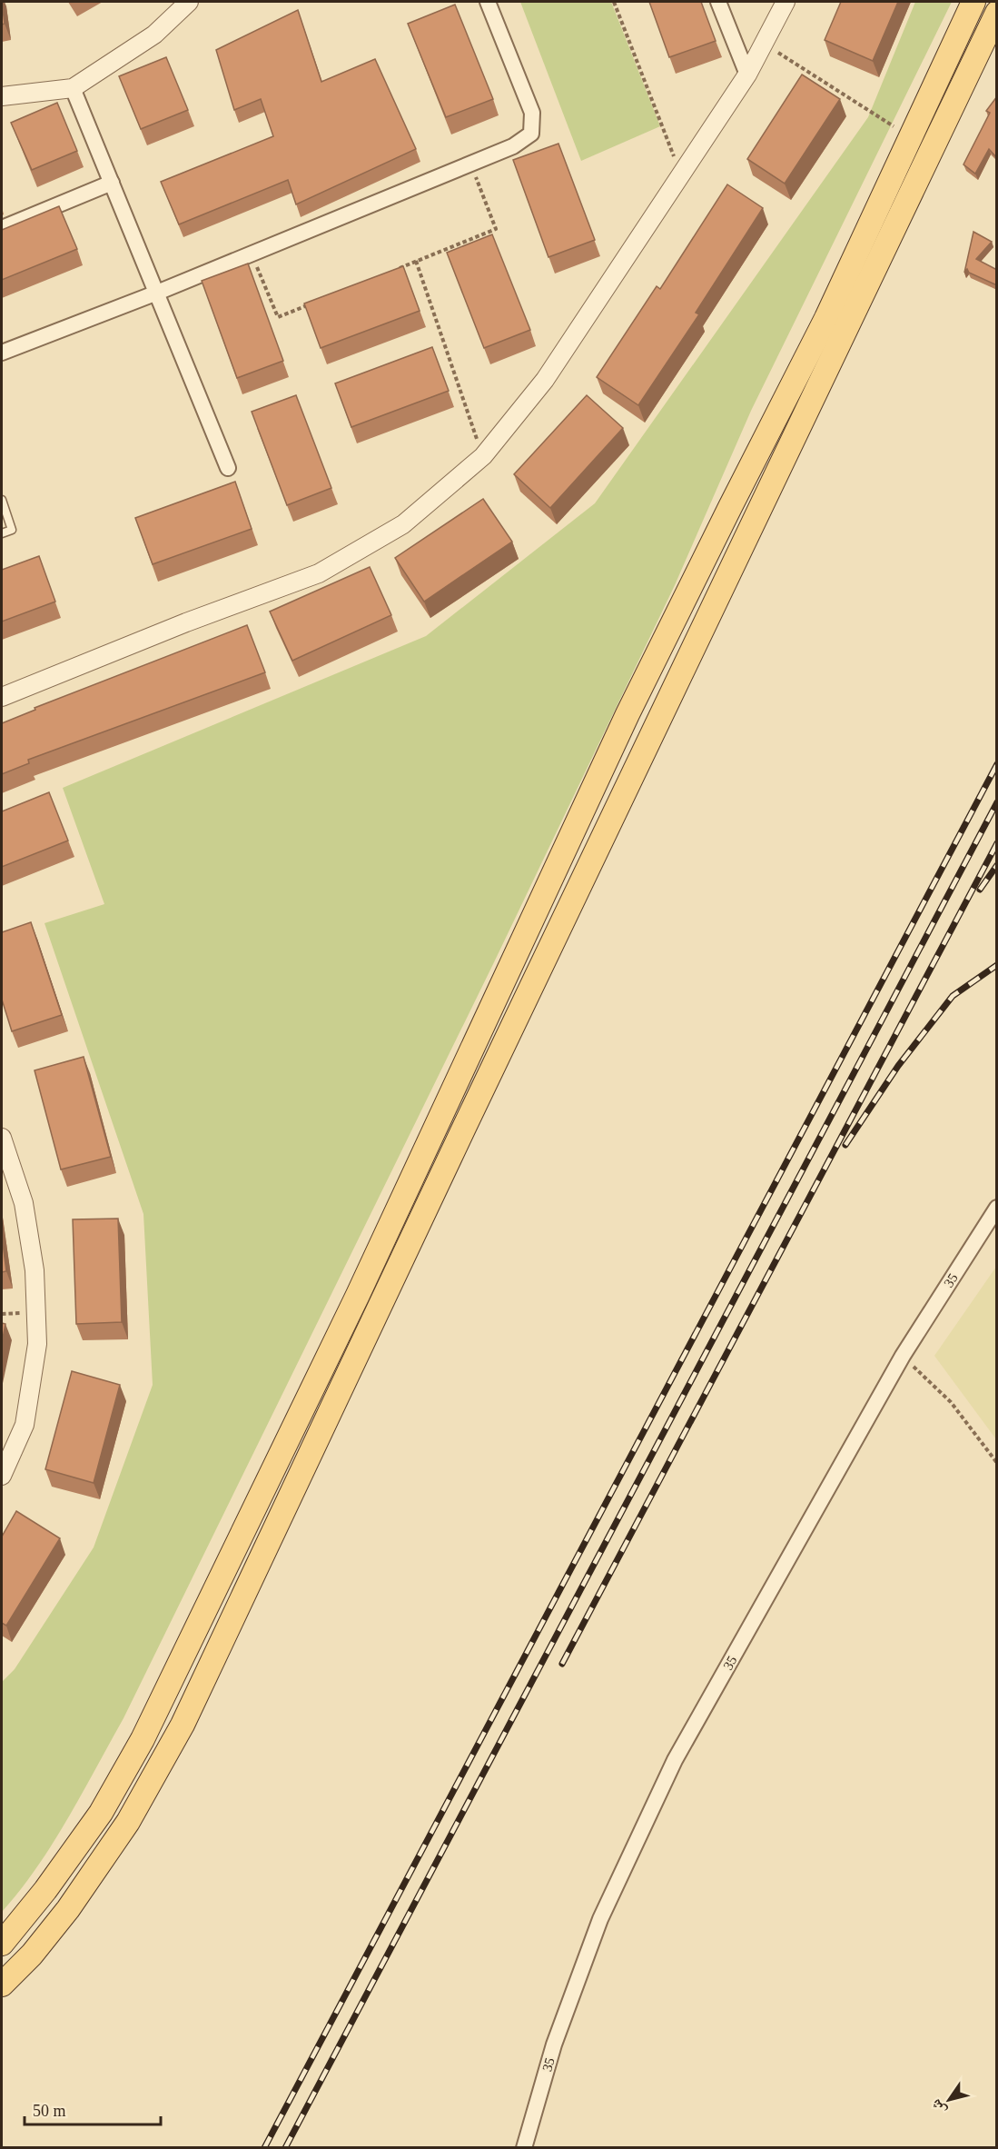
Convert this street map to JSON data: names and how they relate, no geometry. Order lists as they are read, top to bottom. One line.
{"streets":{"street":["35"]},"scale_bar":"50 m","north":"bottom left"}
